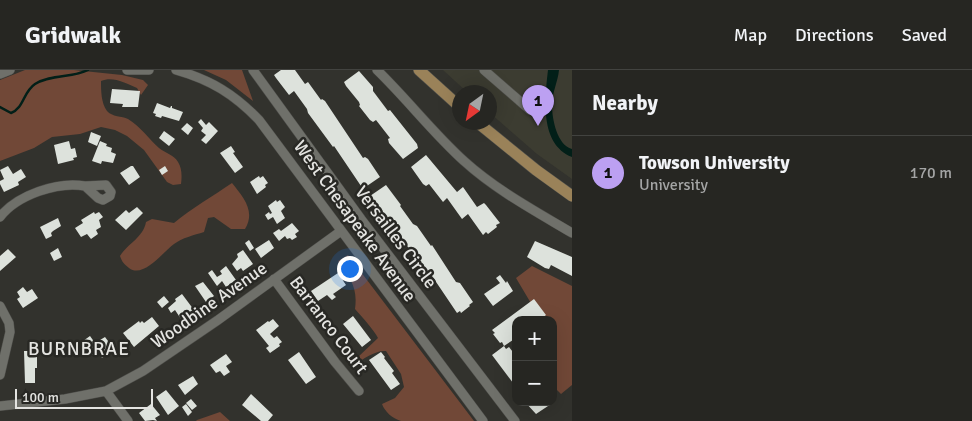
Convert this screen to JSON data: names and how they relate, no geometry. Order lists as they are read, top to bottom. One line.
{"streets":{"street":["West Chesapeake Avenue","Versailles Circle","Woodbine Avenue","Barranco Court"]},"crossings":[["West Chesapeake Avenue","Woodbine Avenue"],["Woodbine Avenue","Barranco Court"]],"districts":["BURNBRAE"],"scale_bar":"100 m","north":"bottom left","page":{"header":"Gridwalk","nav":["Map","Directions","Saved"],"heading":"Nearby","pins":"1","list":[{"mark":"1","name":"Towson University","note":"University","value":"170 m"}],"map_buttons":["+","−"],"scale":"100 m"}}
